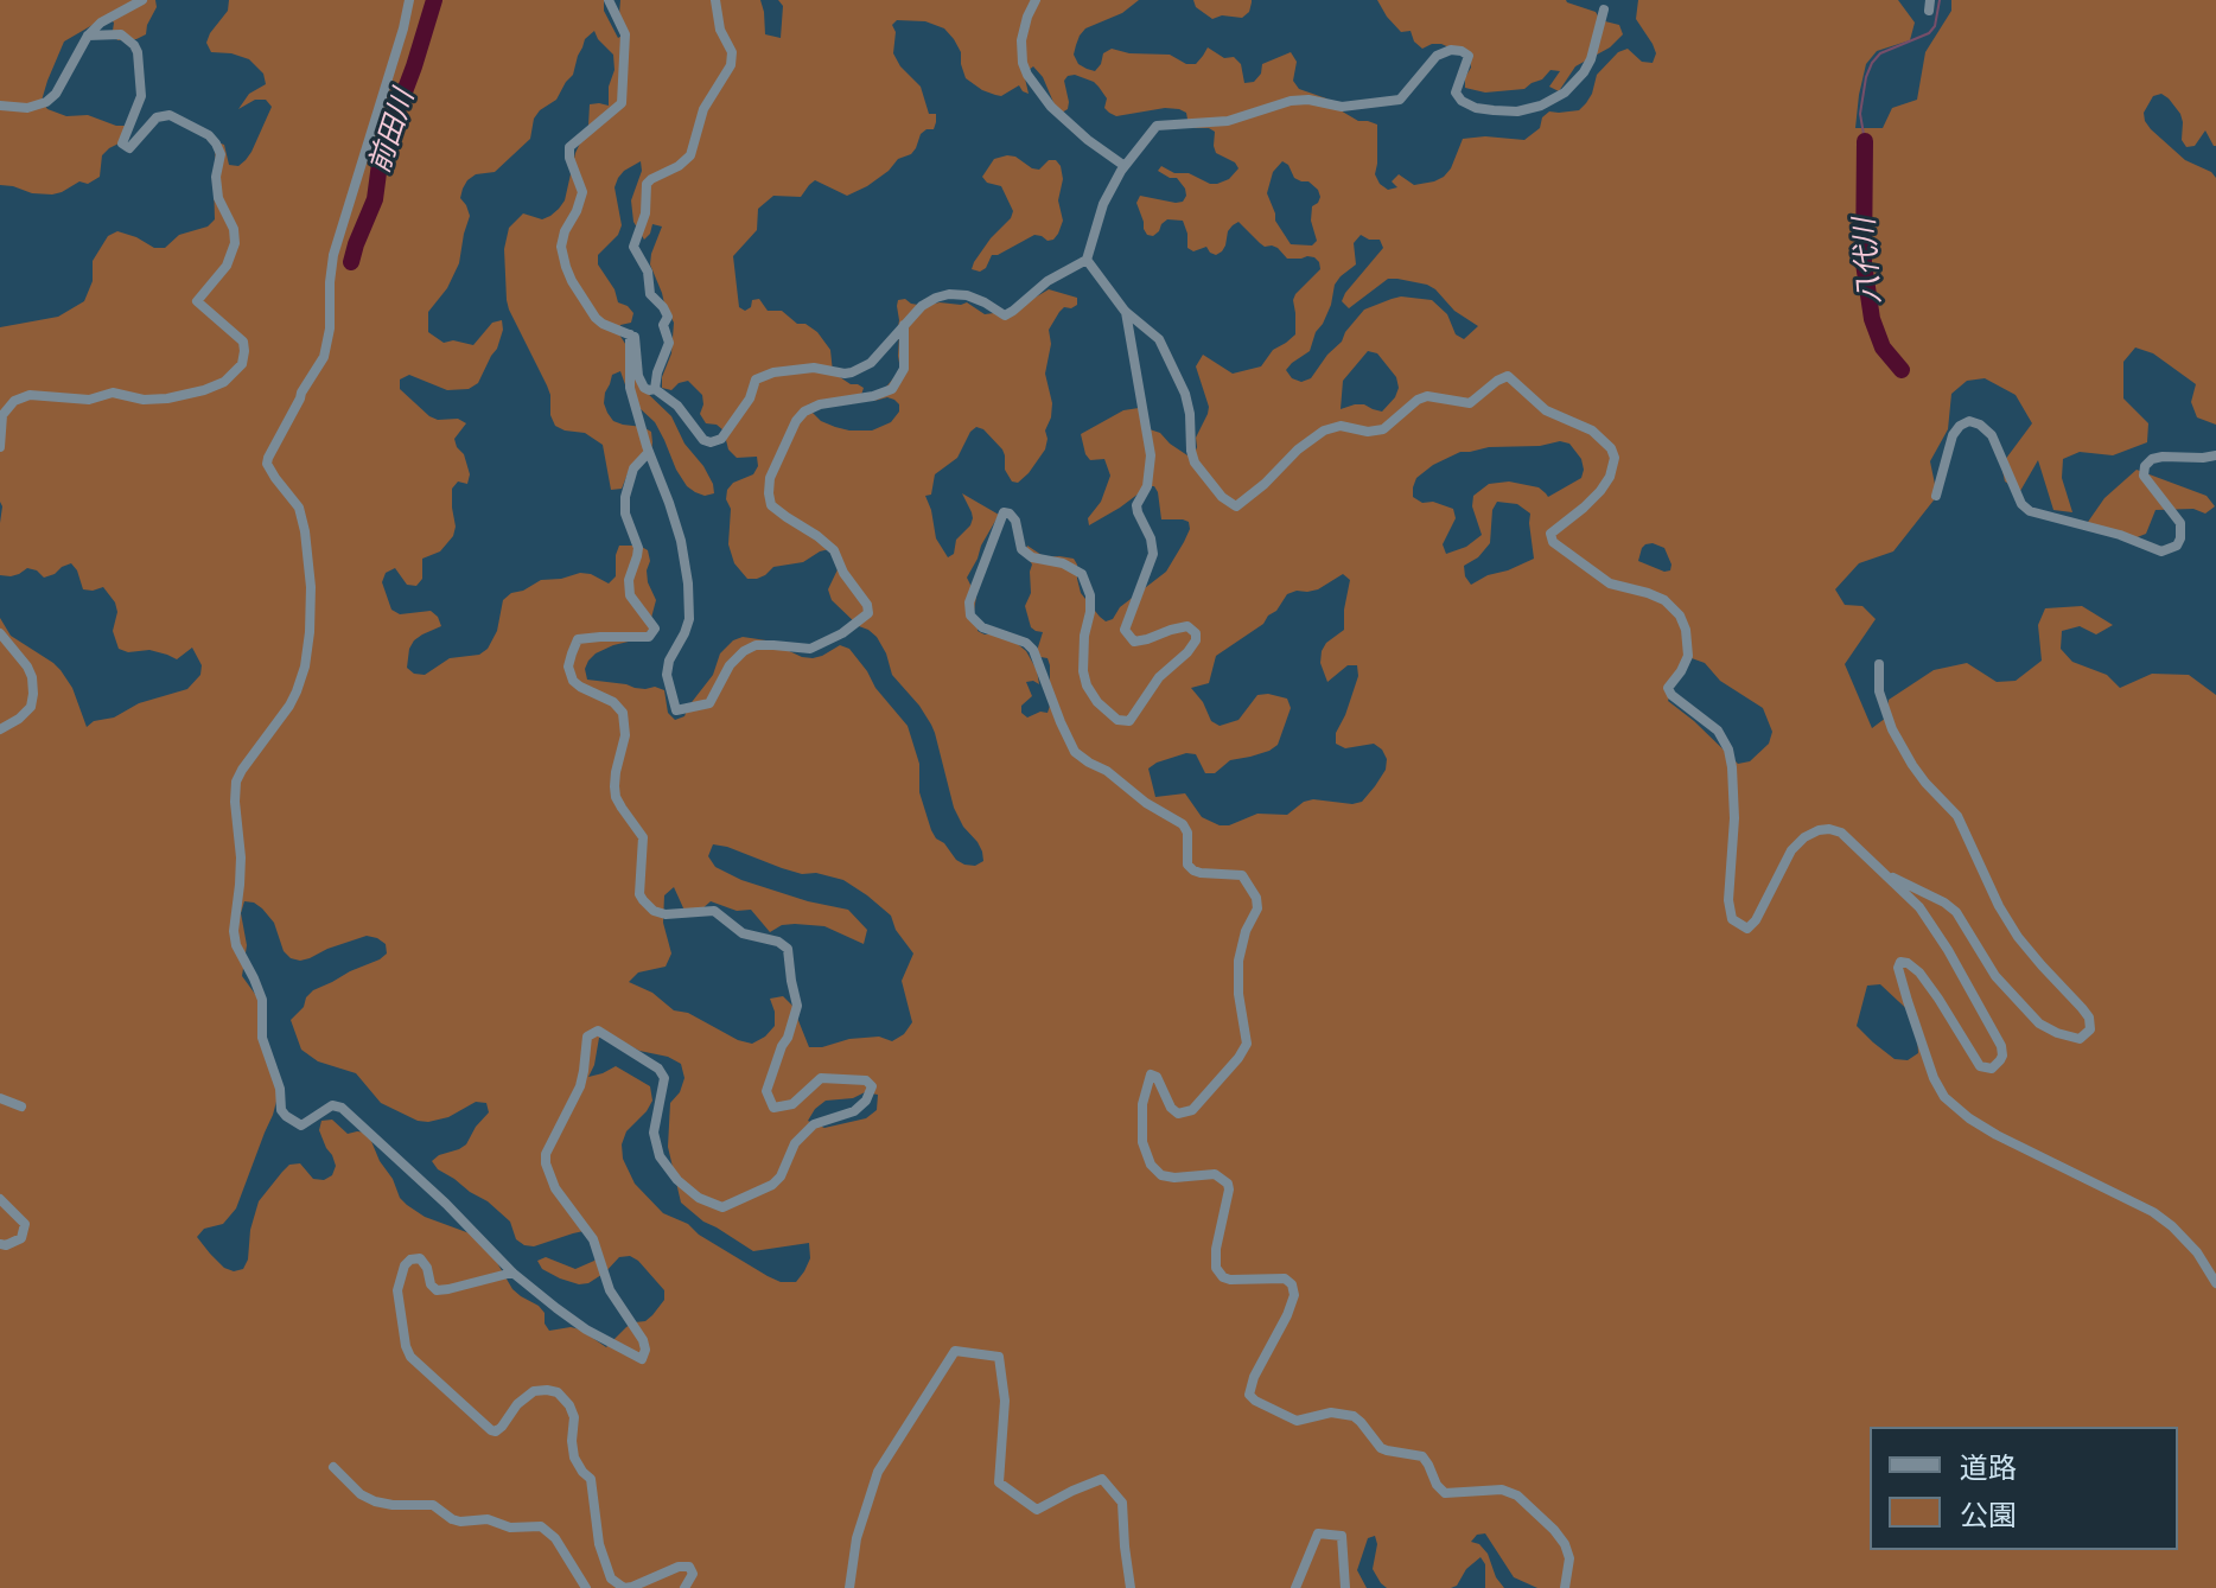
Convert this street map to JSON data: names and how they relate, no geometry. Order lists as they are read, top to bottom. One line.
{"water":["前田川","八代川"],"legend":["道路","公園"]}
